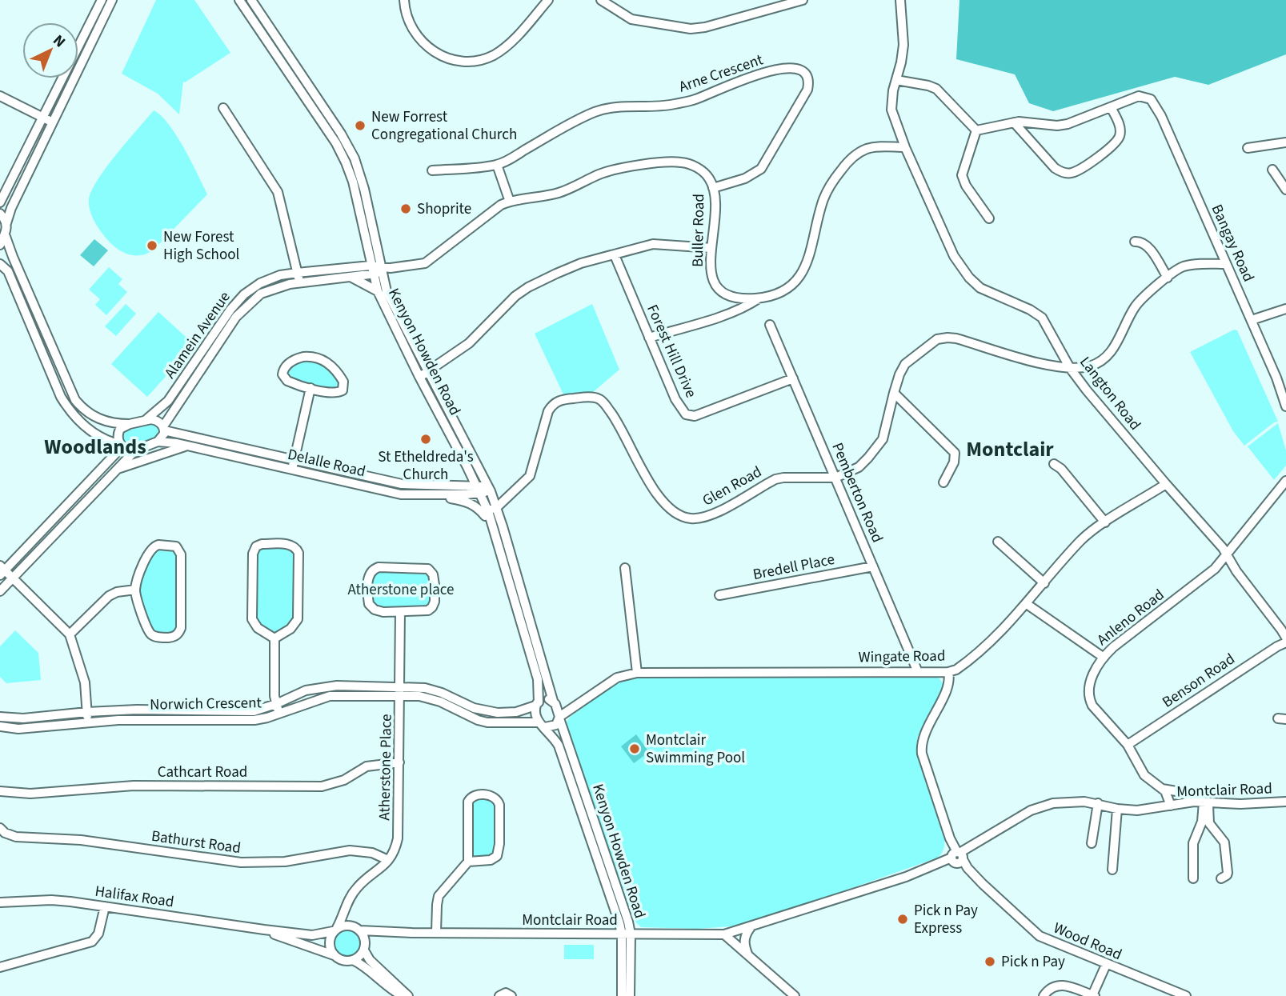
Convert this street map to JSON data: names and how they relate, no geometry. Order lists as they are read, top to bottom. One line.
{"streets":{"street":["Arne Crescent","Buller Road","Bangay Road","Alamein Avenue","Forest Hill Drive","Kenyon Howden Road","Langton Road","Delalle Road","Glen Road","Pemberton Road","Bredell Place","Anleno Road","Wingate Road","Benson Road","Norwich Crescent","Atherstone Place","Cathcart Road","Montclair Road","Bathurst Road","Halifax Road","Wood Road"]},"crossings":[["Arne Crescent","Buller Road"],["Buller Road","Alamein Avenue"],["Buller Road","Kenyon Howden Road"],["Buller Road","Langton Road"],["Bangay Road","Glen Road"],["Alamein Avenue","Kenyon Howden Road"],["Alamein Avenue","Delalle Road"],["Forest Hill Drive","Pemberton Road"],["Kenyon Howden Road","Delalle Road"],["Kenyon Howden Road","Glen Road"],["Kenyon Howden Road","Wingate Road"],["Kenyon Howden Road","Norwich Crescent"],["Kenyon Howden Road","Montclair Road"],["Langton Road","Glen Road"],["Langton Road","Anleno Road"],["Langton Road","Wingate Road"],["Langton Road","Benson Road"],["Glen Road","Pemberton Road"],["Pemberton Road","Bredell Place"],["Pemberton Road","Wingate Road"],["Anleno Road","Benson Road"],["Anleno Road","Montclair Road"],["Wingate Road","Norwich Crescent"],["Wingate Road","Wood Road"],["Norwich Crescent","Atherstone Place"],["Atherstone Place","Cathcart Road"],["Atherstone Place","Montclair Road"],["Atherstone Place","Bathurst Road"],["Atherstone Place","Halifax Road"],["Montclair Road","Halifax Road"],["Montclair Road","Wood Road"]],"districts":["Woodlands","Montclair"],"parks":["Atherstone place"],"places":["New Forrest Congregational Church","Shoprite","New Forest High School","St Etheldreda's Church","Montclair Swimming Pool","Pick n Pay Express","Pick n Pay"],"north":"top right"}
